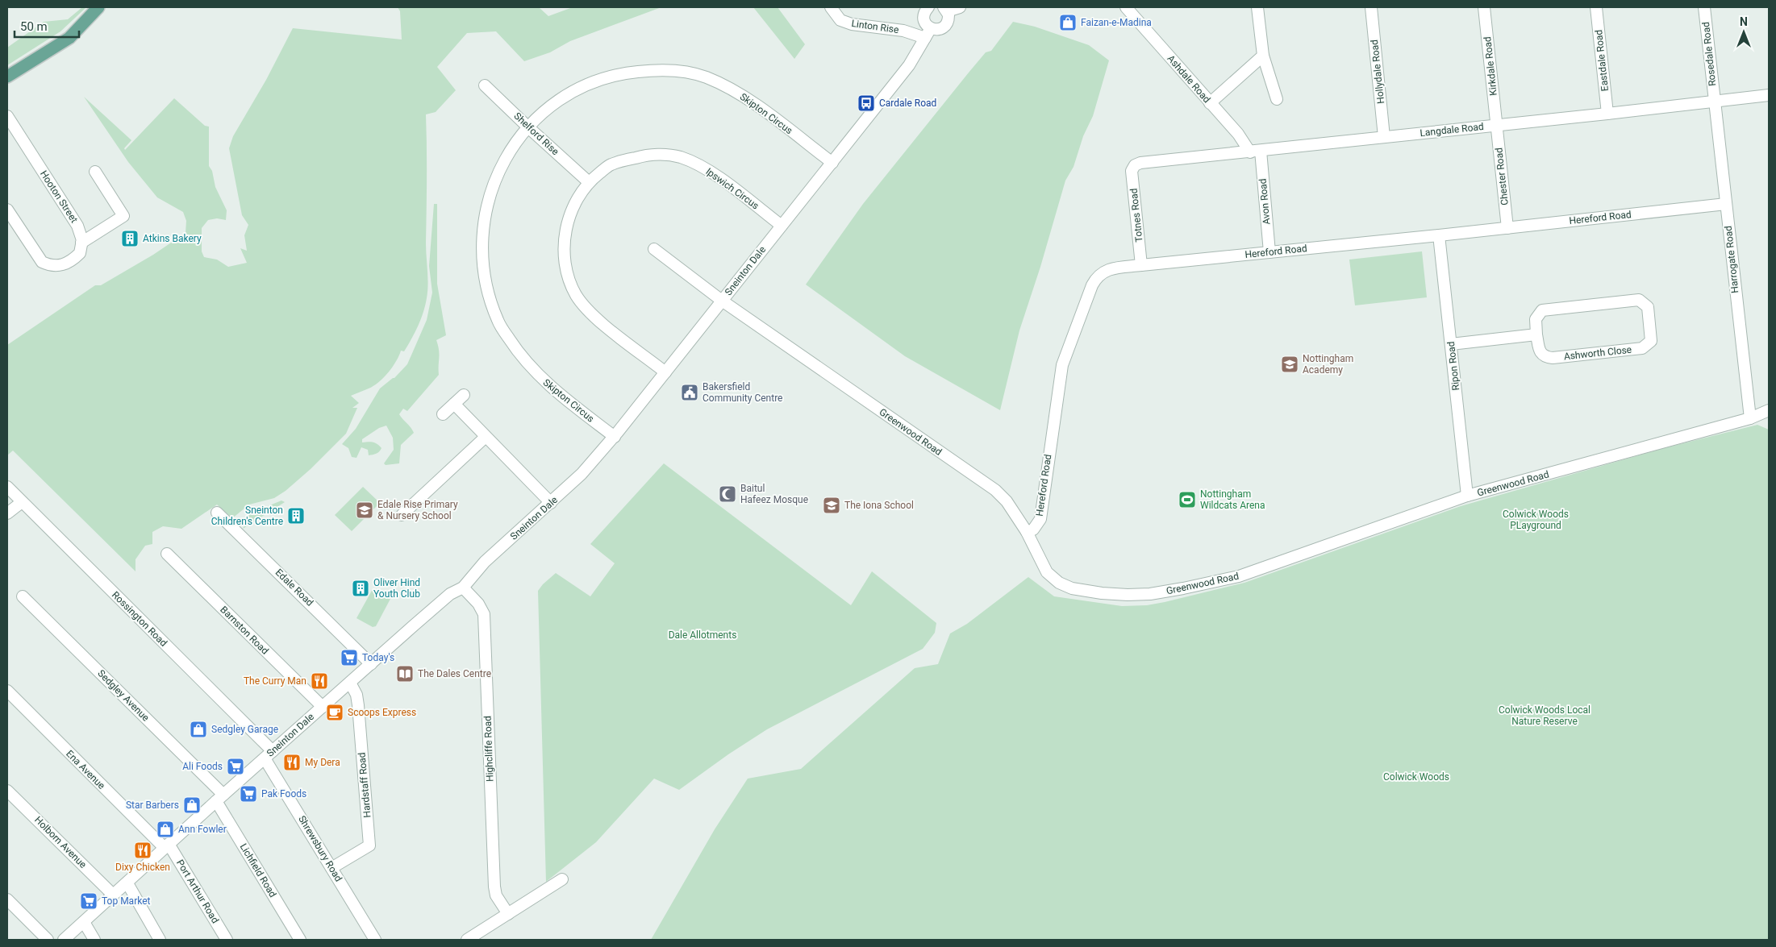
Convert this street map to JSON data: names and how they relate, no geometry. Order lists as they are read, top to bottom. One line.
{"streets":{"street":["Linton Rise","Rosedale Road","Eastdale Road","Kirkdale Road","Hollydale Road","Ashdale Road","Skipton Circus","Langdale Road","Shelford Rise","Chester Road","Ipswich Circus","Hooton Street","Avon Road","Totnes Road","Hereford Road","Harrogate Road","Sneinton Dale","Ashworth Close","Ripon Road","Greenwood Road","Edale Road","Rossington Road","Barnston Road","Sedgley Avenue","Highcliffe Road","Ena Avenue","Hardstaff Road","Holborn Avenue","Shrewsbury Road","Lichfield Road","Port Arthur Road"]},"crossings":[["Linton Rise","Sneinton Dale"],["Rosedale Road","Langdale Road"],["Rosedale Road","Harrogate Road"],["Eastdale Road","Langdale Road"],["Kirkdale Road","Langdale Road"],["Kirkdale Road","Chester Road"],["Hollydale Road","Langdale Road"],["Ashdale Road","Langdale Road"],["Ashdale Road","Avon Road"],["Skipton Circus","Shelford Rise"],["Skipton Circus","Sneinton Dale"],["Langdale Road","Chester Road"],["Langdale Road","Avon Road"],["Langdale Road","Totnes Road"],["Langdale Road","Harrogate Road"],["Shelford Rise","Ipswich Circus"],["Chester Road","Hereford Road"],["Ipswich Circus","Sneinton Dale"],["Avon Road","Hereford Road"],["Totnes Road","Hereford Road"],["Hereford Road","Harrogate Road"],["Hereford Road","Ripon Road"],["Hereford Road","Greenwood Road"],["Harrogate Road","Greenwood Road"],["Sneinton Dale","Greenwood Road"],["Sneinton Dale","Edale Road"],["Sneinton Dale","Rossington Road"],["Sneinton Dale","Barnston Road"],["Sneinton Dale","Sedgley Avenue"],["Sneinton Dale","Highcliffe Road"],["Sneinton Dale","Ena Avenue"],["Sneinton Dale","Hardstaff Road"],["Sneinton Dale","Holborn Avenue"],["Sneinton Dale","Shrewsbury Road"],["Sneinton Dale","Lichfield Road"],["Sneinton Dale","Port Arthur Road"],["Ripon Road","Greenwood Road"],["Rossington Road","Shrewsbury Road"],["Sedgley Avenue","Lichfield Road"],["Ena Avenue","Port Arthur Road"],["Hardstaff Road","Shrewsbury Road"]],"parks":["Colwick Woods PLayground","Dale Allotments","Colwick Woods Local Nature Reserve","Colwick Woods"],"places":{"shop":["Faizan-e-Madina","Sedgley Garage","Star Barbers","Ann Fowler"],"bus stop":["Cardale Road"],"building":["Atkins Bakery","Sneinton Children's Centre","Oliver Hind Youth Club"],"school or university":["Nottingham Academy","The Iona School","Edale Rise Primary & Nursery School"],"public building":["Bakersfield Community Centre"],"mosque":["Baitul Hafeez Mosque"],"sports":["Nottingham Wildcats Arena"],"supermarket":["Today's","Ali Foods","Pak Foods","Top Market"],"library":["The Dales Centre"],"restaurant":["The Curry Man","My Dera","Dixy Chicken"],"cafe":["Scoops Express"]},"scale_bar":"50 m","north":"top"}
